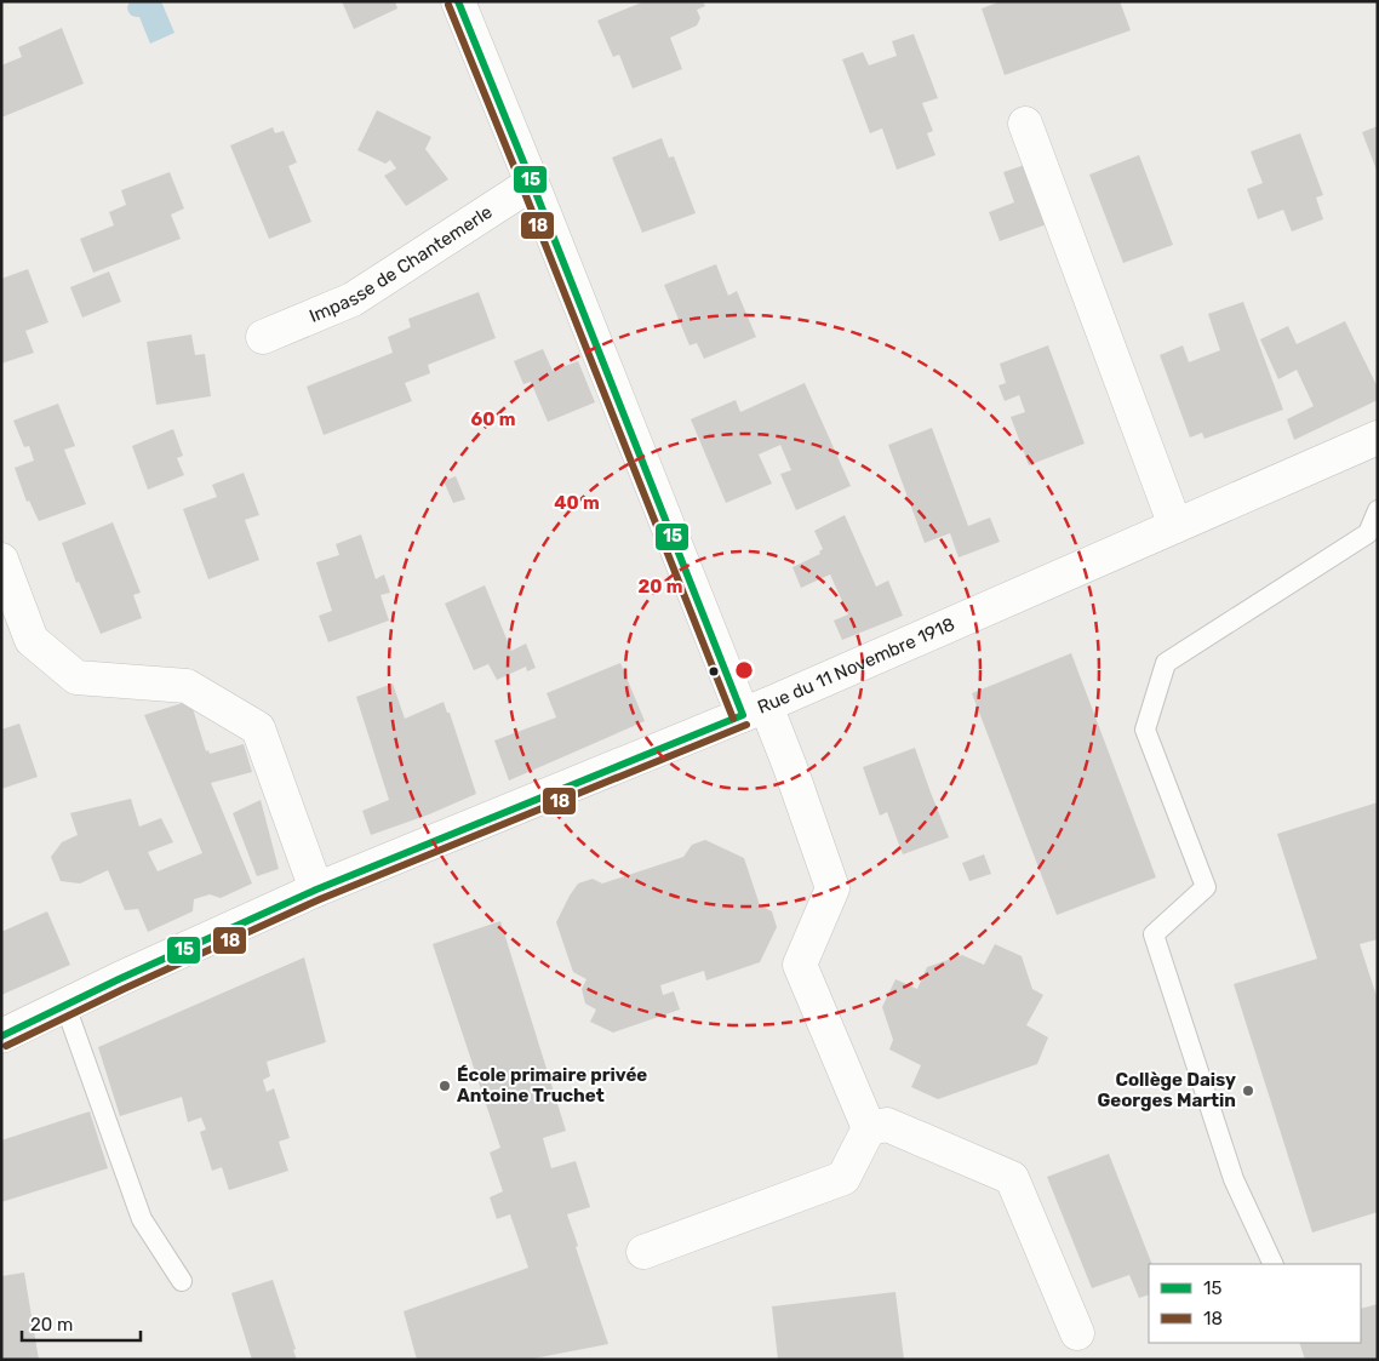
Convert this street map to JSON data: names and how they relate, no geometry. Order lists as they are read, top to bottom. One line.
{"streets":{"street":["Impasse de Chantemerle","Rue du 11 Novembre 1918"]},"places":["École primaire privée Antoine Truchet","Collège Daisy Georges Martin"],"lines":["transit line 15","transit line 18"],"legend":["15","18"],"scale_bar":"20 m","rings":["60 m","40 m","20 m"]}
